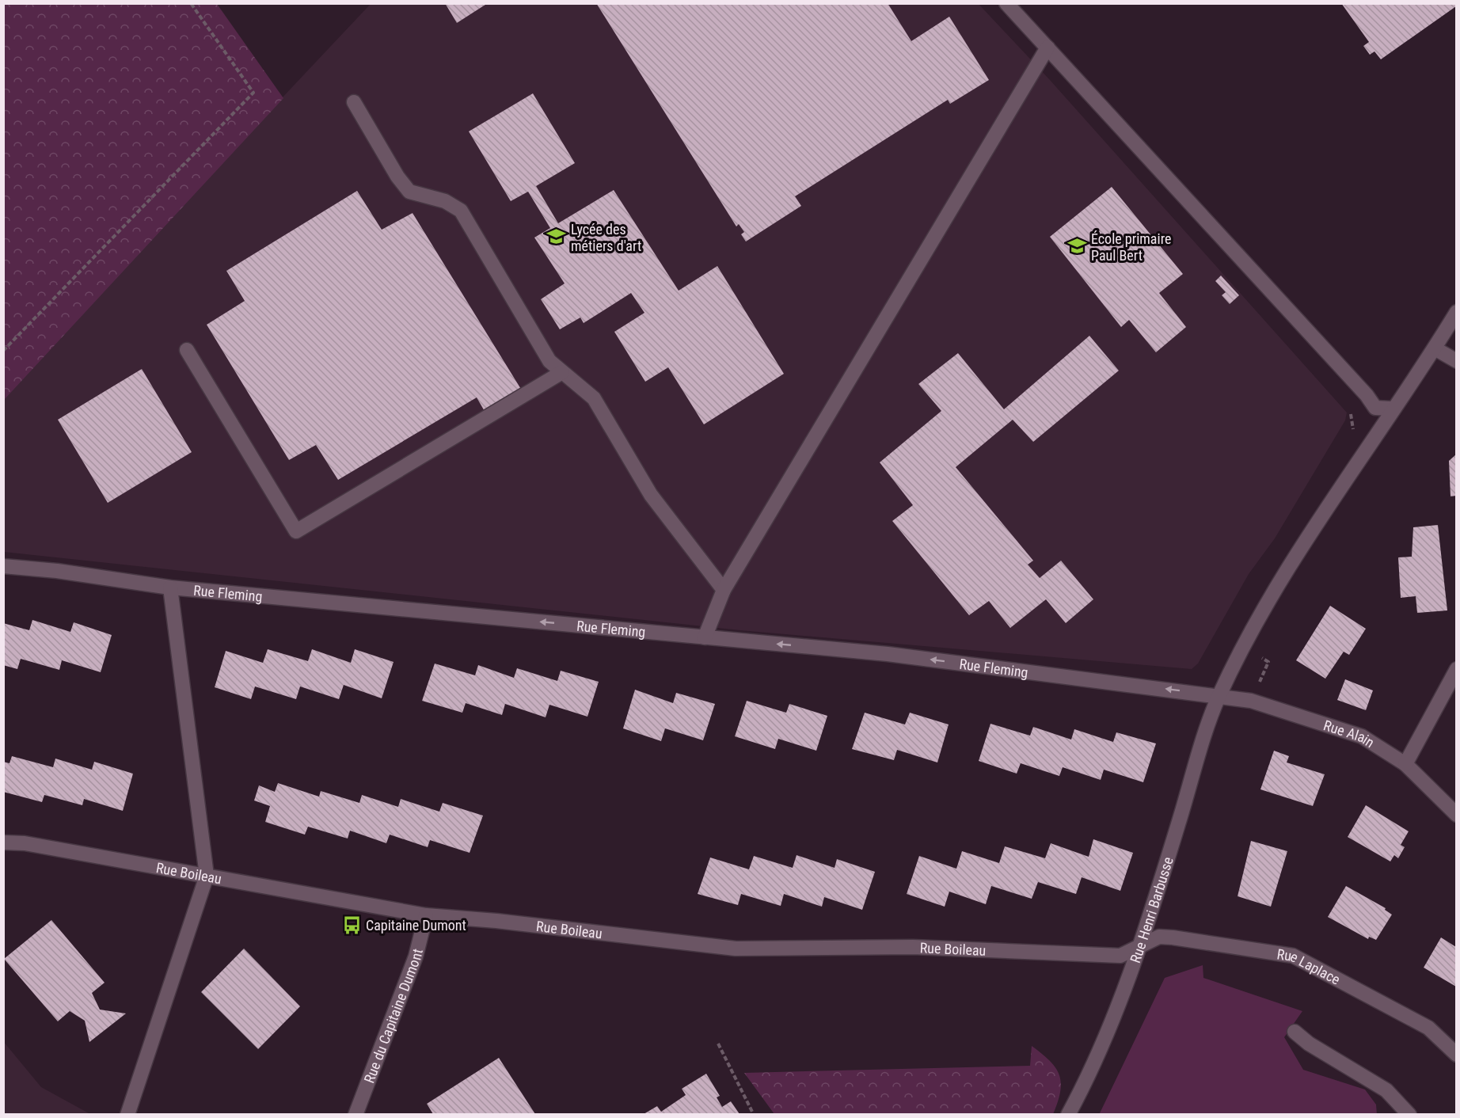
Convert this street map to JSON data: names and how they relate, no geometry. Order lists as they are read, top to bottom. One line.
{"streets":{"street":["Rue Fleming","Rue Alain","Rue Boileau","Rue Henri Barbusse","Rue Laplace","Rue du Capitaine Dumont"]},"crossings":[["Rue Fleming","Rue Alain"],["Rue Fleming","Rue Henri Barbusse"],["Rue Alain","Rue Henri Barbusse"],["Rue Boileau","Rue Henri Barbusse"],["Rue Boileau","Rue Laplace"],["Rue Boileau","Rue du Capitaine Dumont"],["Rue Henri Barbusse","Rue Laplace"]],"one_way":["Rue Fleming"],"places":{"school or university":["Lycée des métiers d'art","École primaire Paul Bert"],"bus stop":["Capitaine Dumont"]}}
